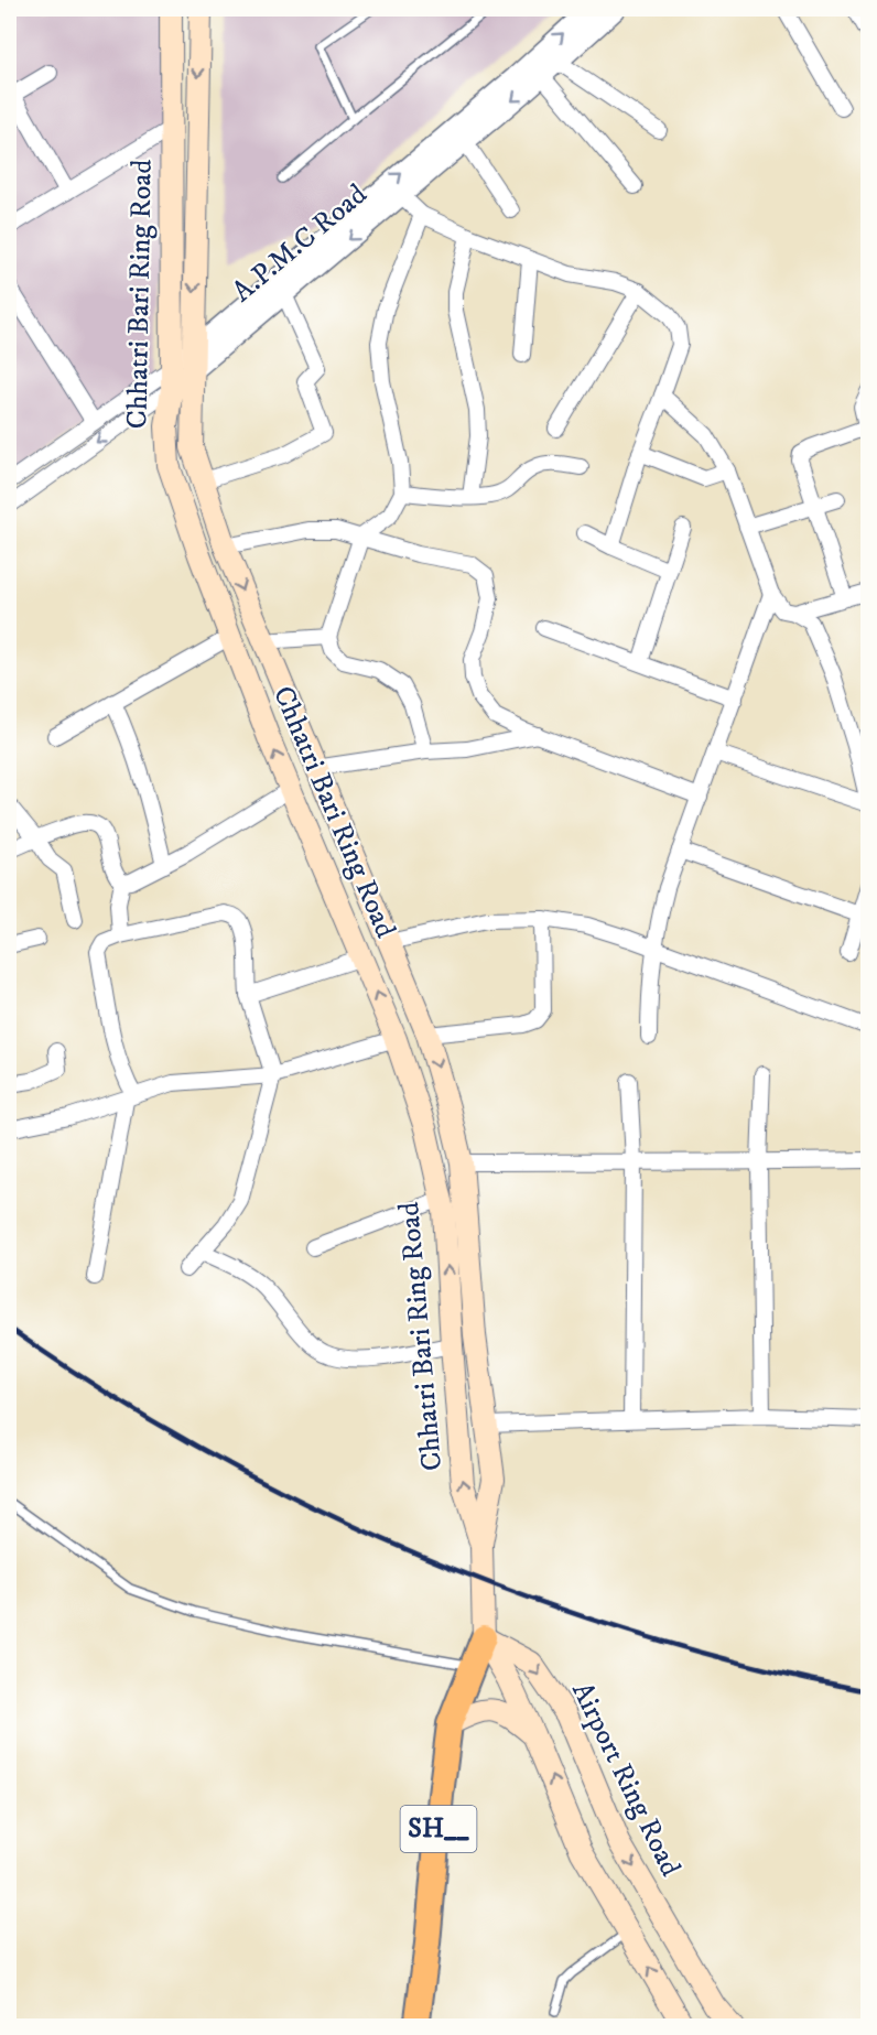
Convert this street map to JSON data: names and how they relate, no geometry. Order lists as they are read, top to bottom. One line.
{"streets":{"main road":["Chhatri Bari Ring Road","Airport Ring Road","SH__"],"street":["A.P.M.C Road"]},"crossings":[["A.P.M.C Road","Chhatri Bari Ring Road"],["Chhatri Bari Ring Road","Airport Ring Road"],["Chhatri Bari Ring Road","SH__"],["Airport Ring Road","SH__"]]}
